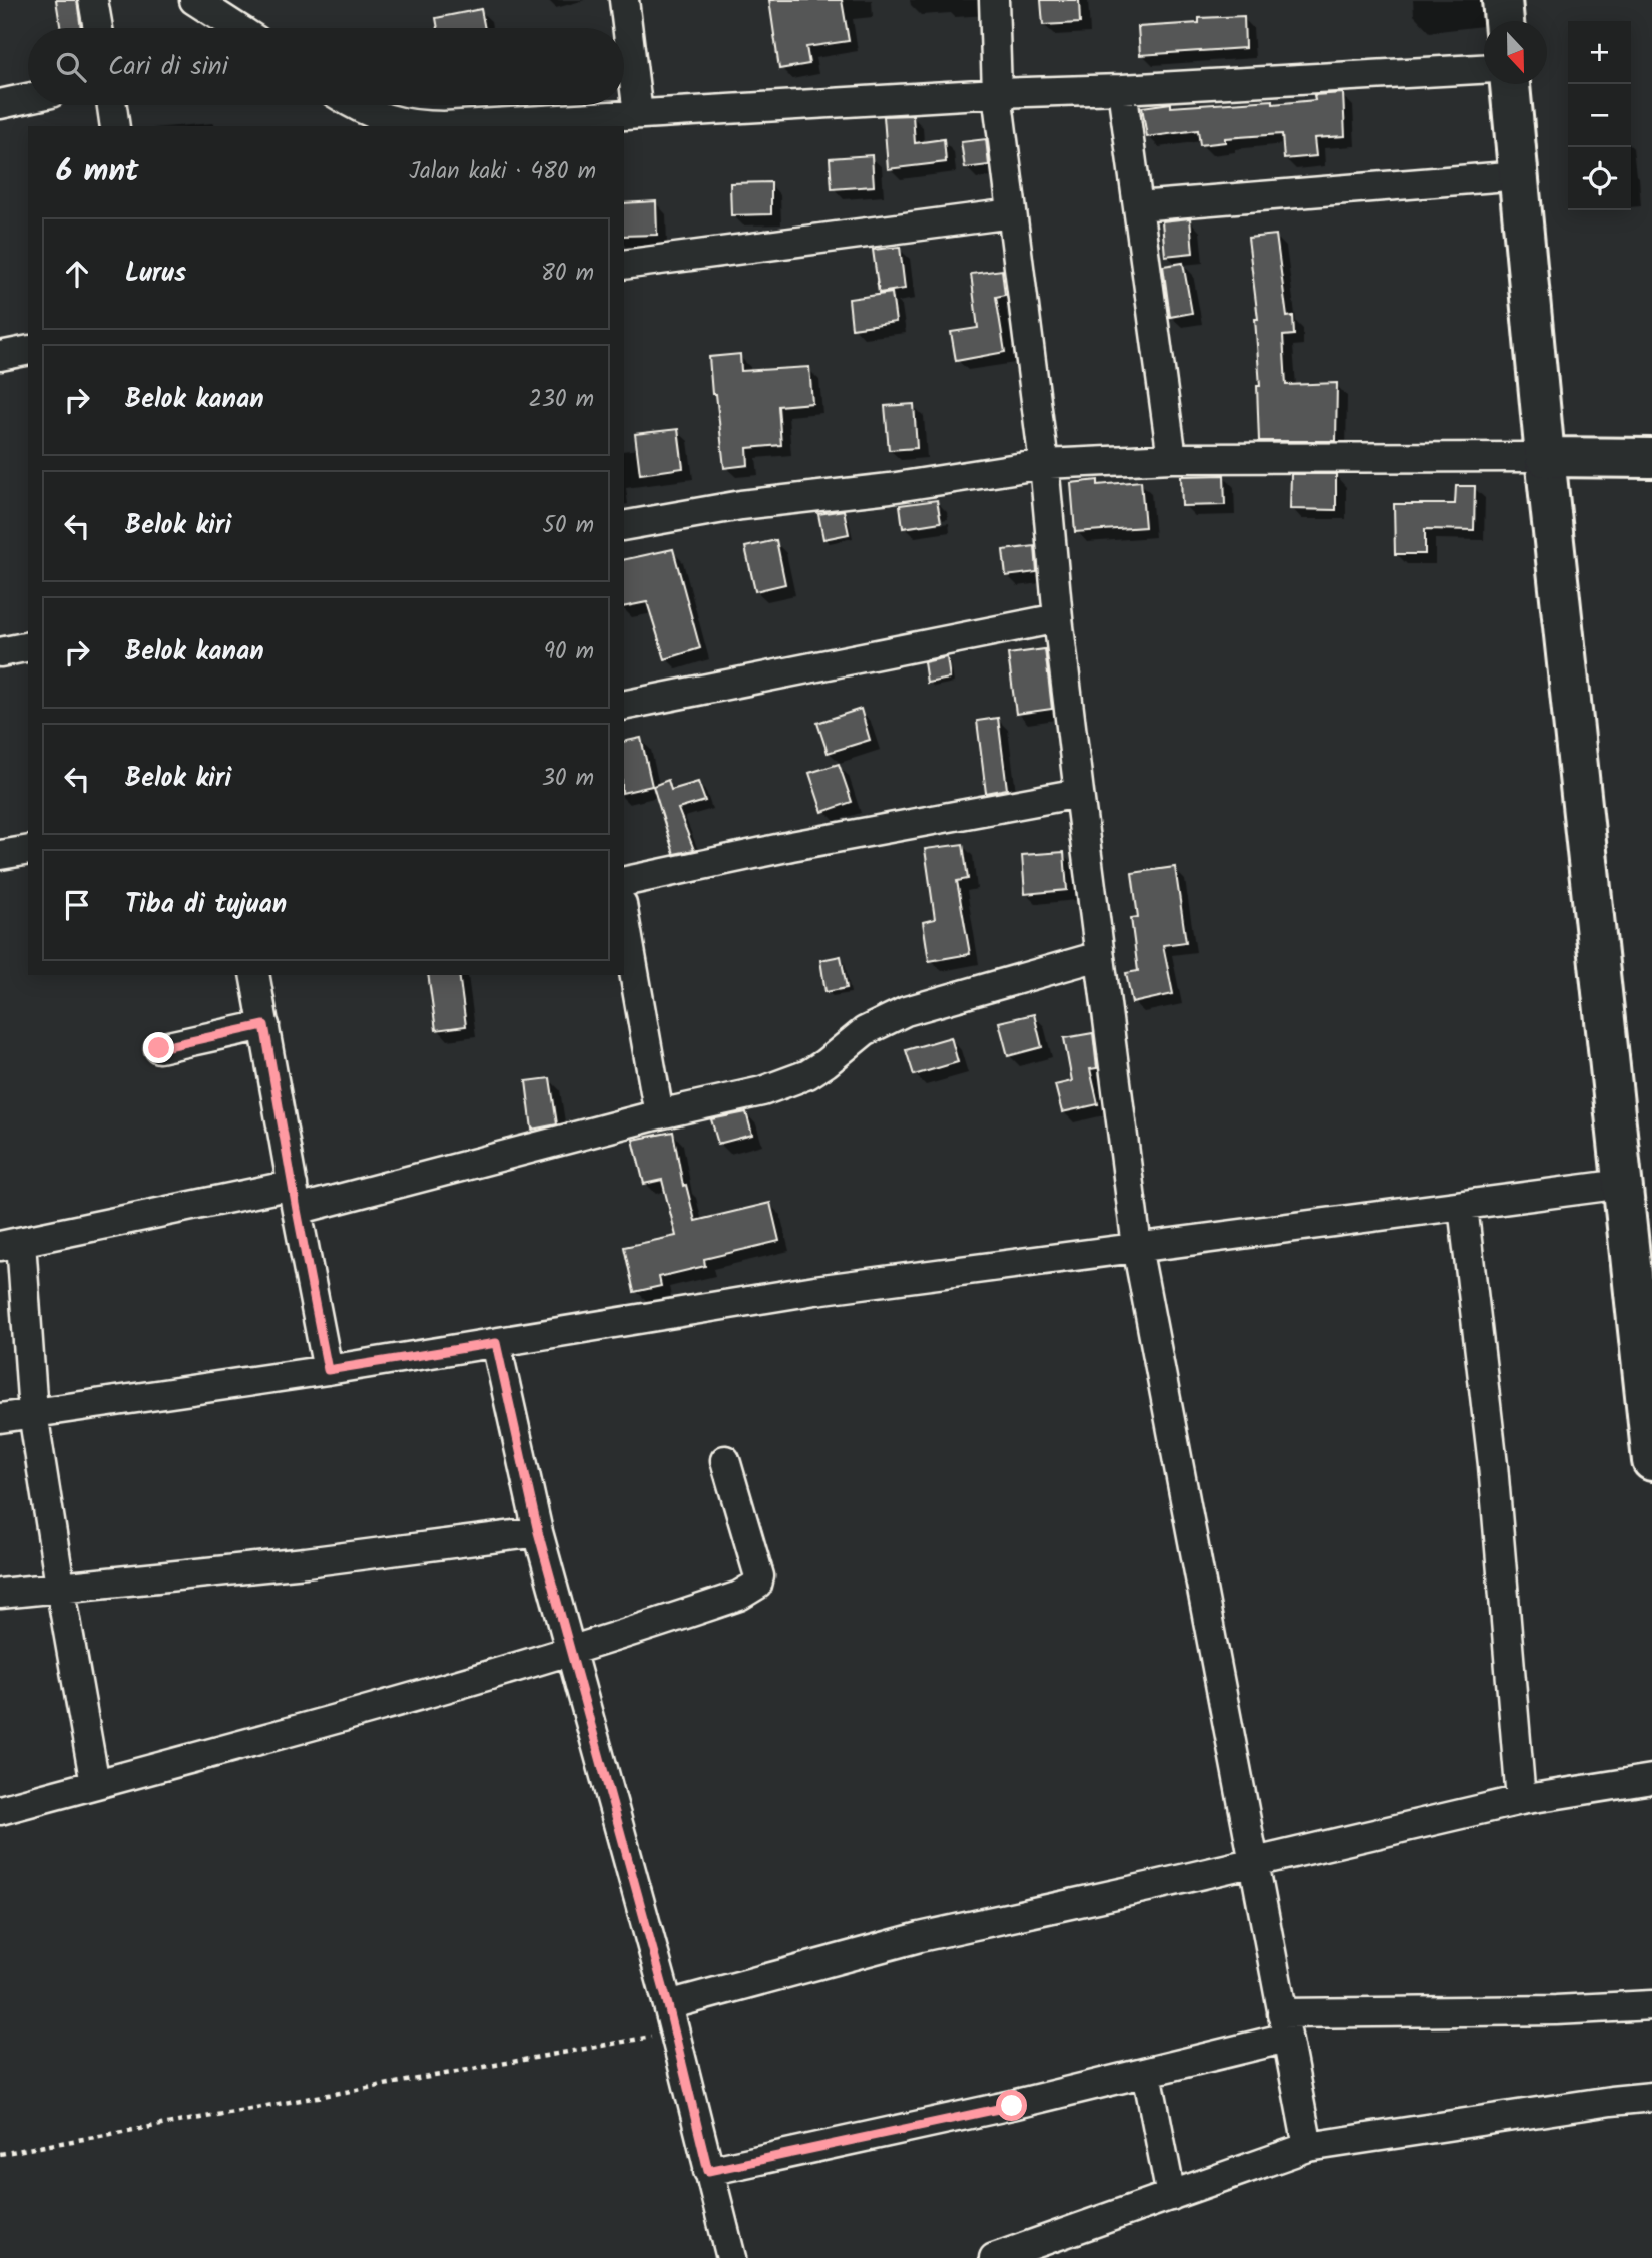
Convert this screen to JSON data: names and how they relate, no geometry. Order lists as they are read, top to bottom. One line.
{"north":"bottom","page":{"map_buttons":["+","−"],"search":"Cari di sini","heading":["6 mnt","Jalan kaki · 480 m"],"list":[["Lurus","80 m"],["Belok kanan","230 m"],["Belok kiri","50 m"],["Belok kanan","90 m"],["Belok kiri","30 m"],"Tiba di tujuan"]}}
